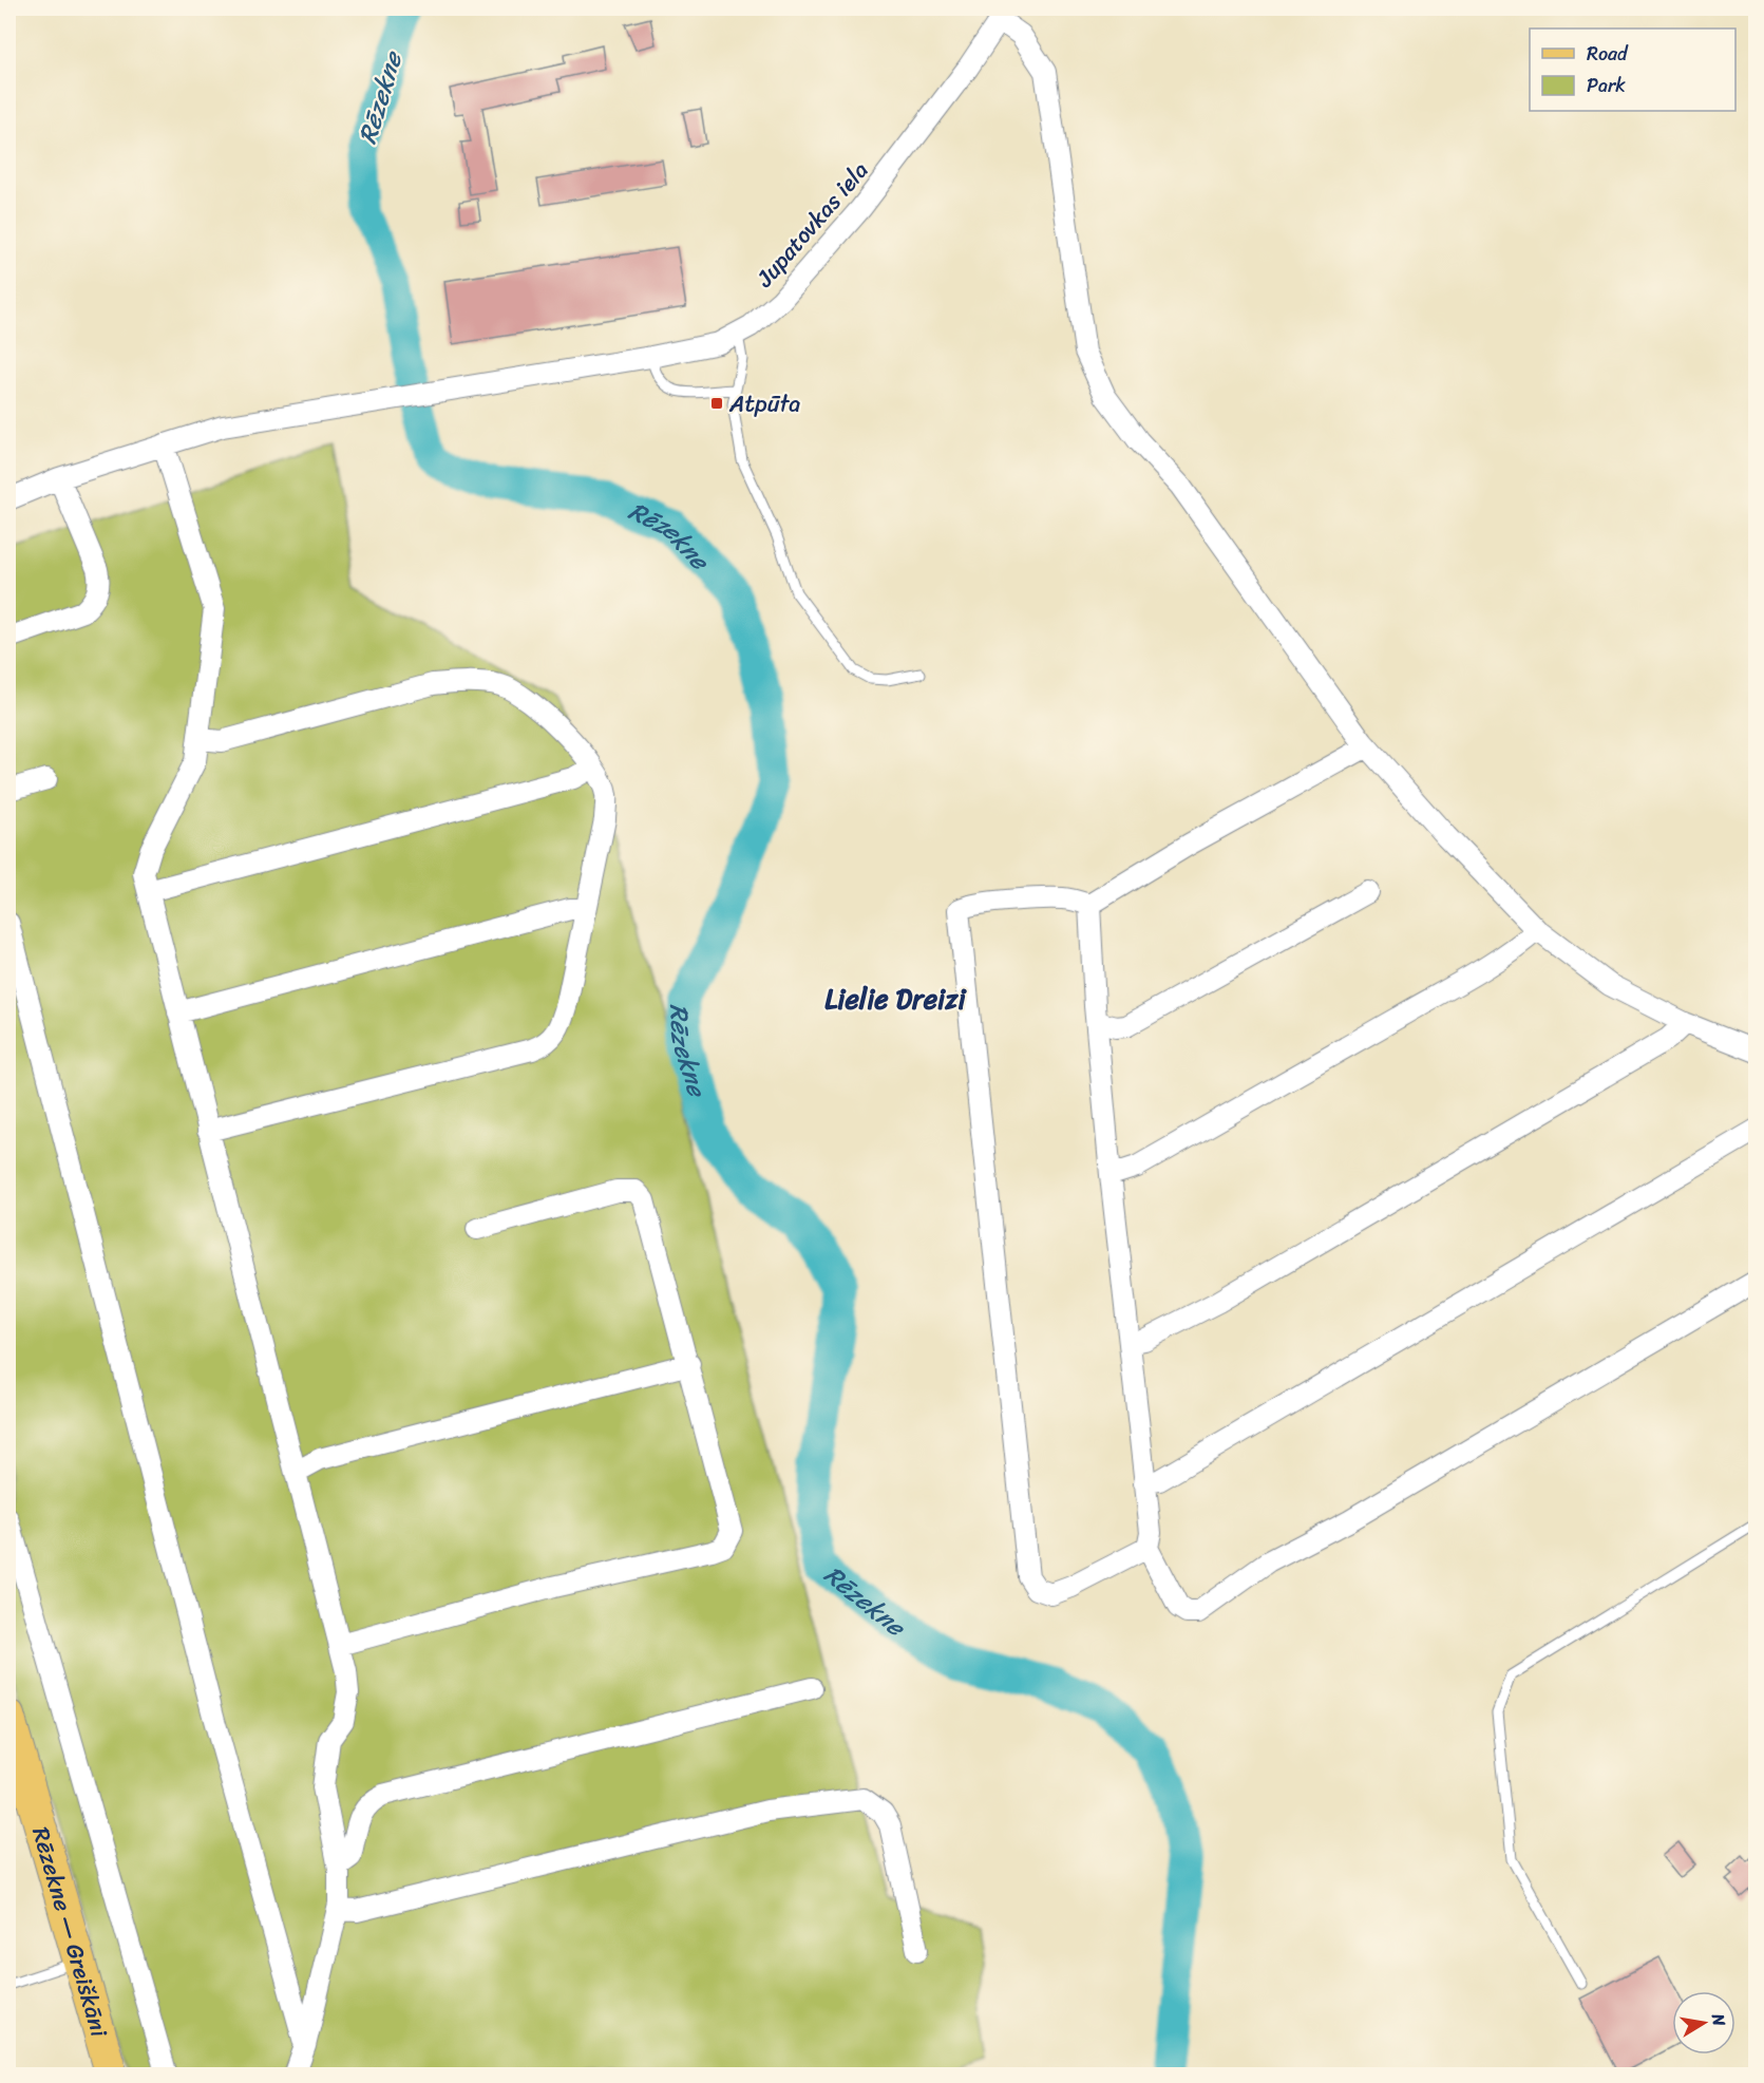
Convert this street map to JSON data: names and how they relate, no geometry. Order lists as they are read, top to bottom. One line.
{"streets":{"main road":["Rēzekne — Greiškāni"],"street":["Jupatovkas iela"]},"districts":["Lielie Dreizi"],"water":["Rēzekne"],"places":{"transit":["Atpūta"]},"legend":["Road","Park"],"north":"right"}
